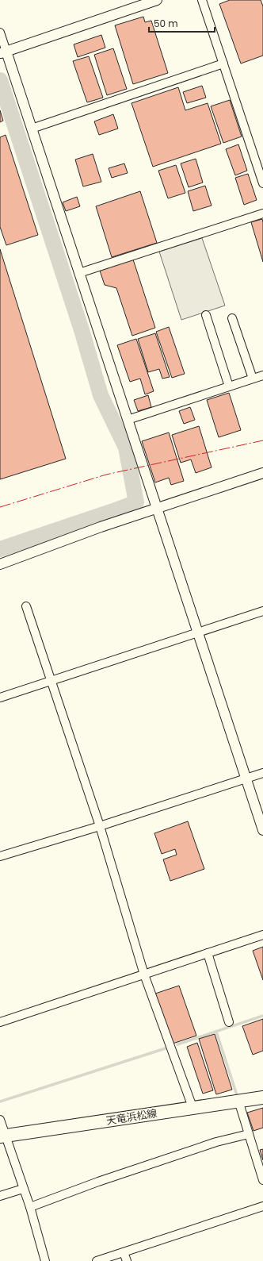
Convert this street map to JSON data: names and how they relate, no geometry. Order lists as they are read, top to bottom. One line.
{"streets":{"main road":["天竜浜松線"]},"scale_bar":"50 m"}
